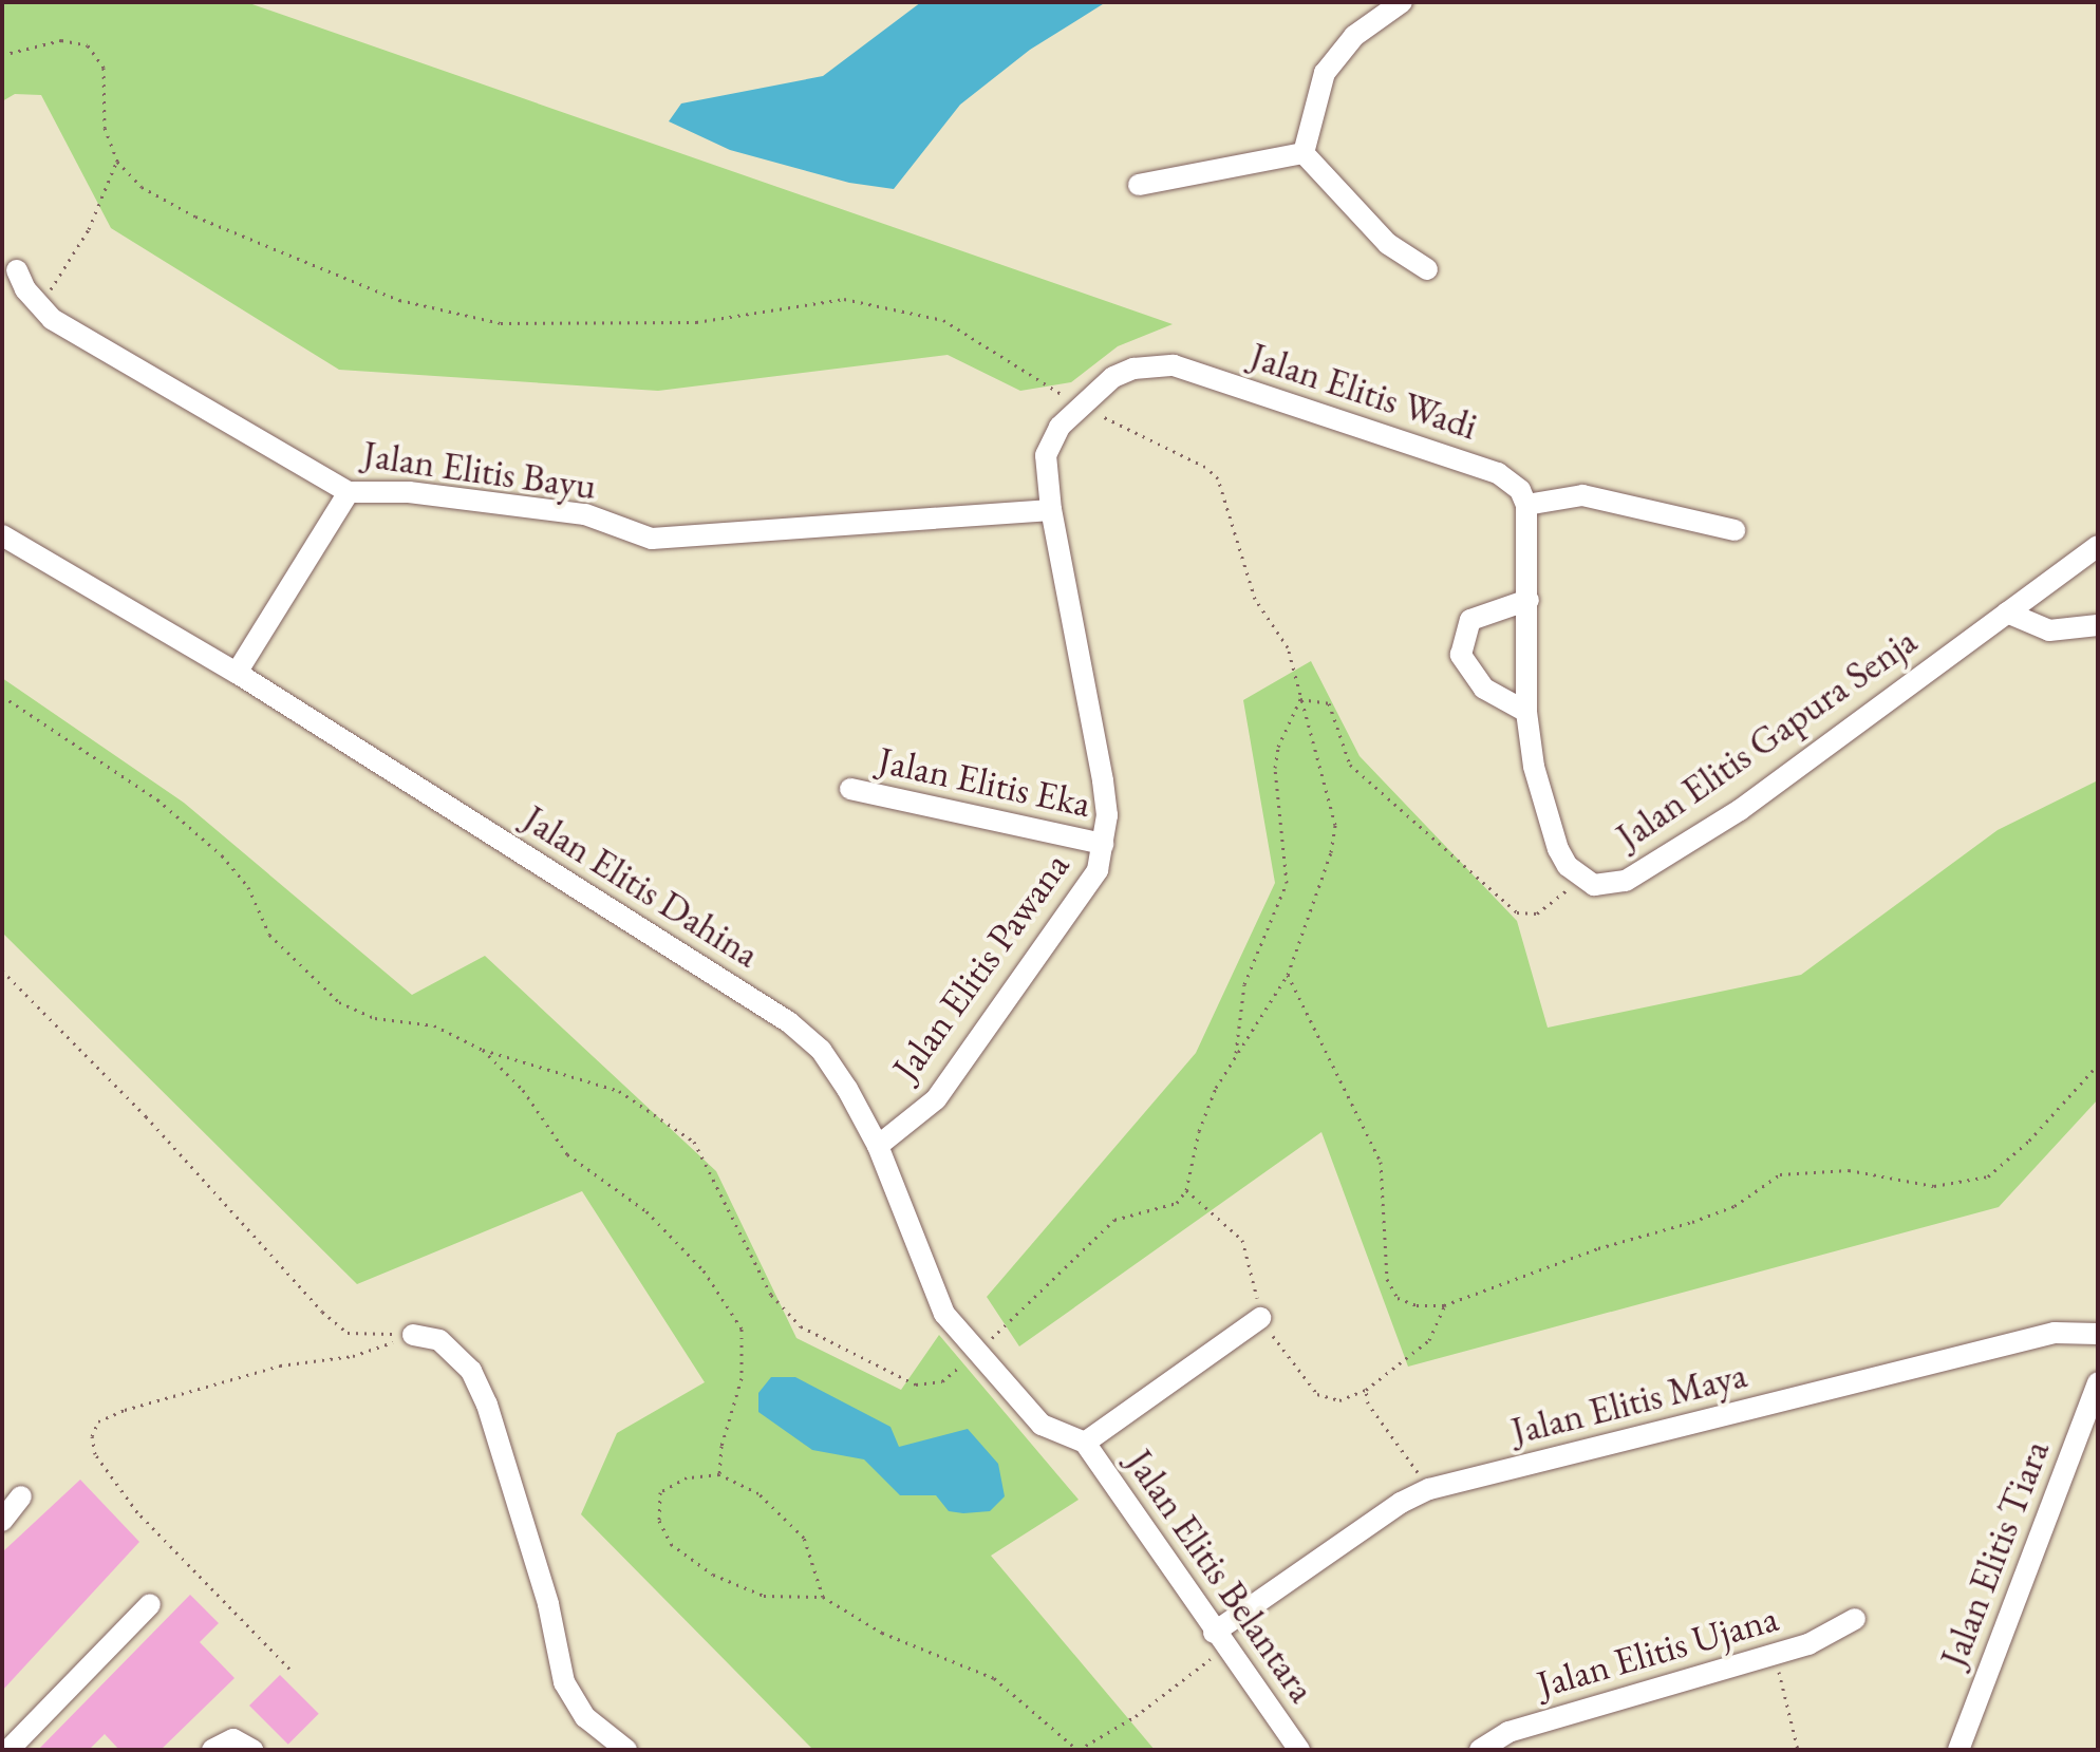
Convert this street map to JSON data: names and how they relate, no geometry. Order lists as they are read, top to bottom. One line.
{"streets":{"street":["Jalan Elitis Wadi","Jalan Elitis Bayu","Jalan Elitis Gapura Senja","Jalan Elitis Eka","Jalan Elitis Dahina","Jalan Elitis Pawana","Jalan Elitis Maya","Jalan Elitis Tiara","Jalan Elitis Belantara","Jalan Elitis Ujana"]},"crossings":[["Jalan Elitis Wadi","Jalan Elitis Bayu"],["Jalan Elitis Wadi","Jalan Elitis Gapura Senja"],["Jalan Elitis Wadi","Jalan Elitis Pawana"],["Jalan Elitis Bayu","Jalan Elitis Pawana"],["Jalan Elitis Eka","Jalan Elitis Pawana"],["Jalan Elitis Dahina","Jalan Elitis Pawana"],["Jalan Elitis Dahina","Jalan Elitis Belantara"],["Jalan Elitis Maya","Jalan Elitis Belantara"]]}
